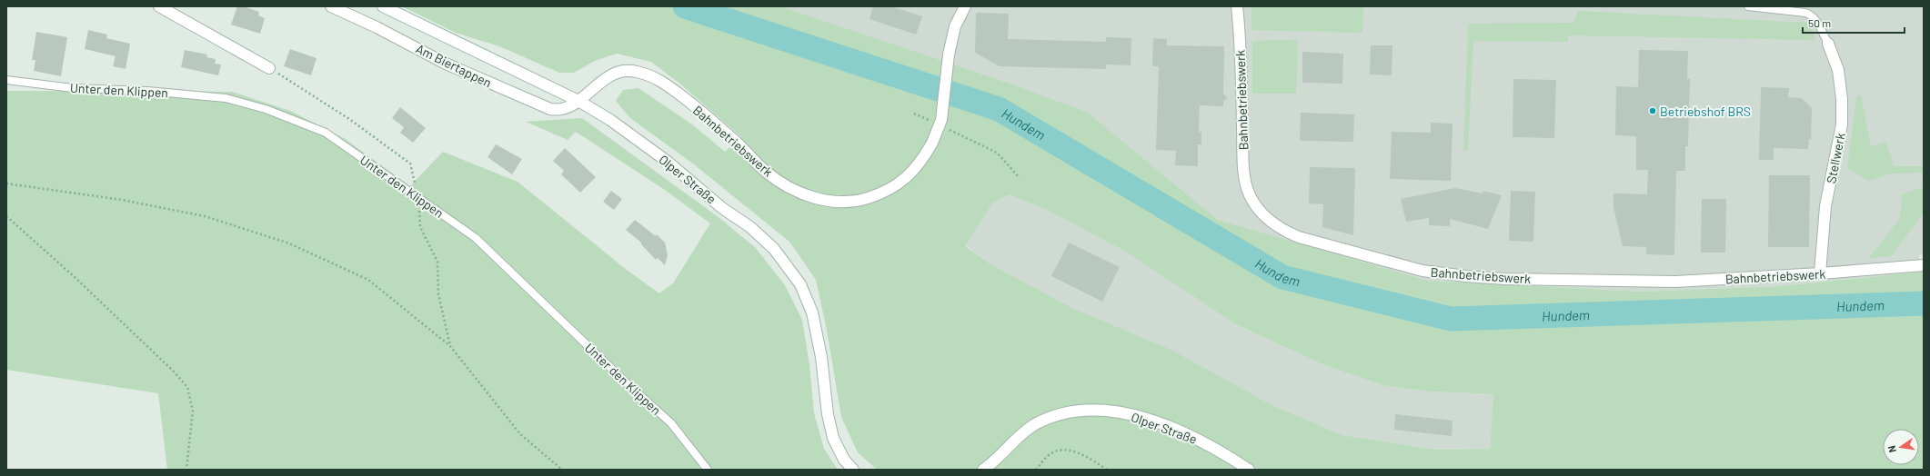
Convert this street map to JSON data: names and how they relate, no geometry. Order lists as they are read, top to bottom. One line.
{"streets":{"street":["Am Biertappen","Bahnbetriebswerk","Stellwerk","Olper Straße"],"lane":["Unter den Klippen"]},"crossings":[["Am Biertappen","Bahnbetriebswerk"],["Am Biertappen","Olper Straße"],["Bahnbetriebswerk","Stellwerk"],["Bahnbetriebswerk","Olper Straße"]],"water":["Hundem"],"places":["Betriebshof BRS"],"scale_bar":"50 m","north":"left"}
